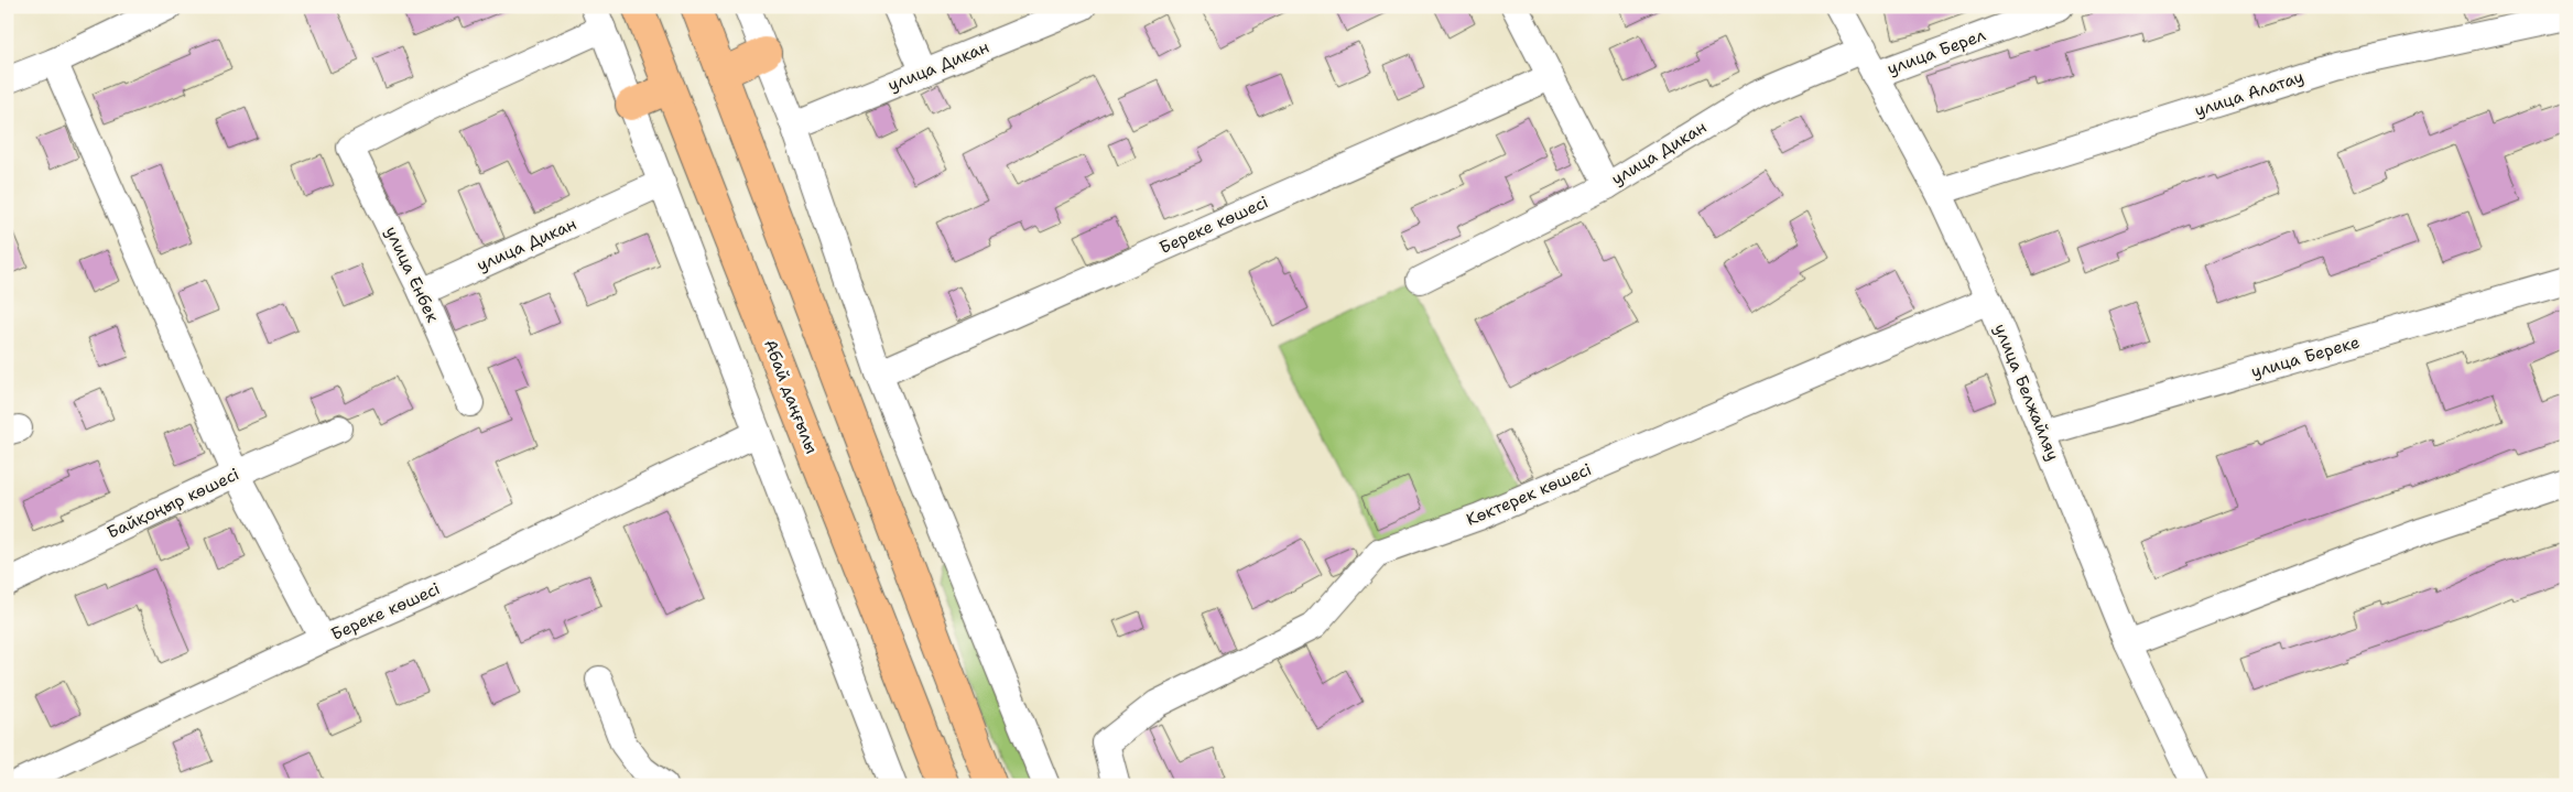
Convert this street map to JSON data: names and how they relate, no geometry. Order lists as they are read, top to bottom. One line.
{"streets":{"main road":["Абай даңғылы"],"street":["улица Берел","улица Дикан","улица Алатау","Береке көшесі","улица Енбек","улица Береке","улица Белжайляу","Көктерек көшесі","Байқоңыр көшесі"]},"crossings":[["улица Берел","улица Белжайляу"],["улица Дикан","Береке көшесі"],["улица Дикан","улица Енбек"],["улица Дикан","улица Белжайляу"],["улица Алатау","улица Белжайляу"],["улица Береке","улица Белжайляу"],["улица Белжайляу","Көктерек көшесі"]]}
